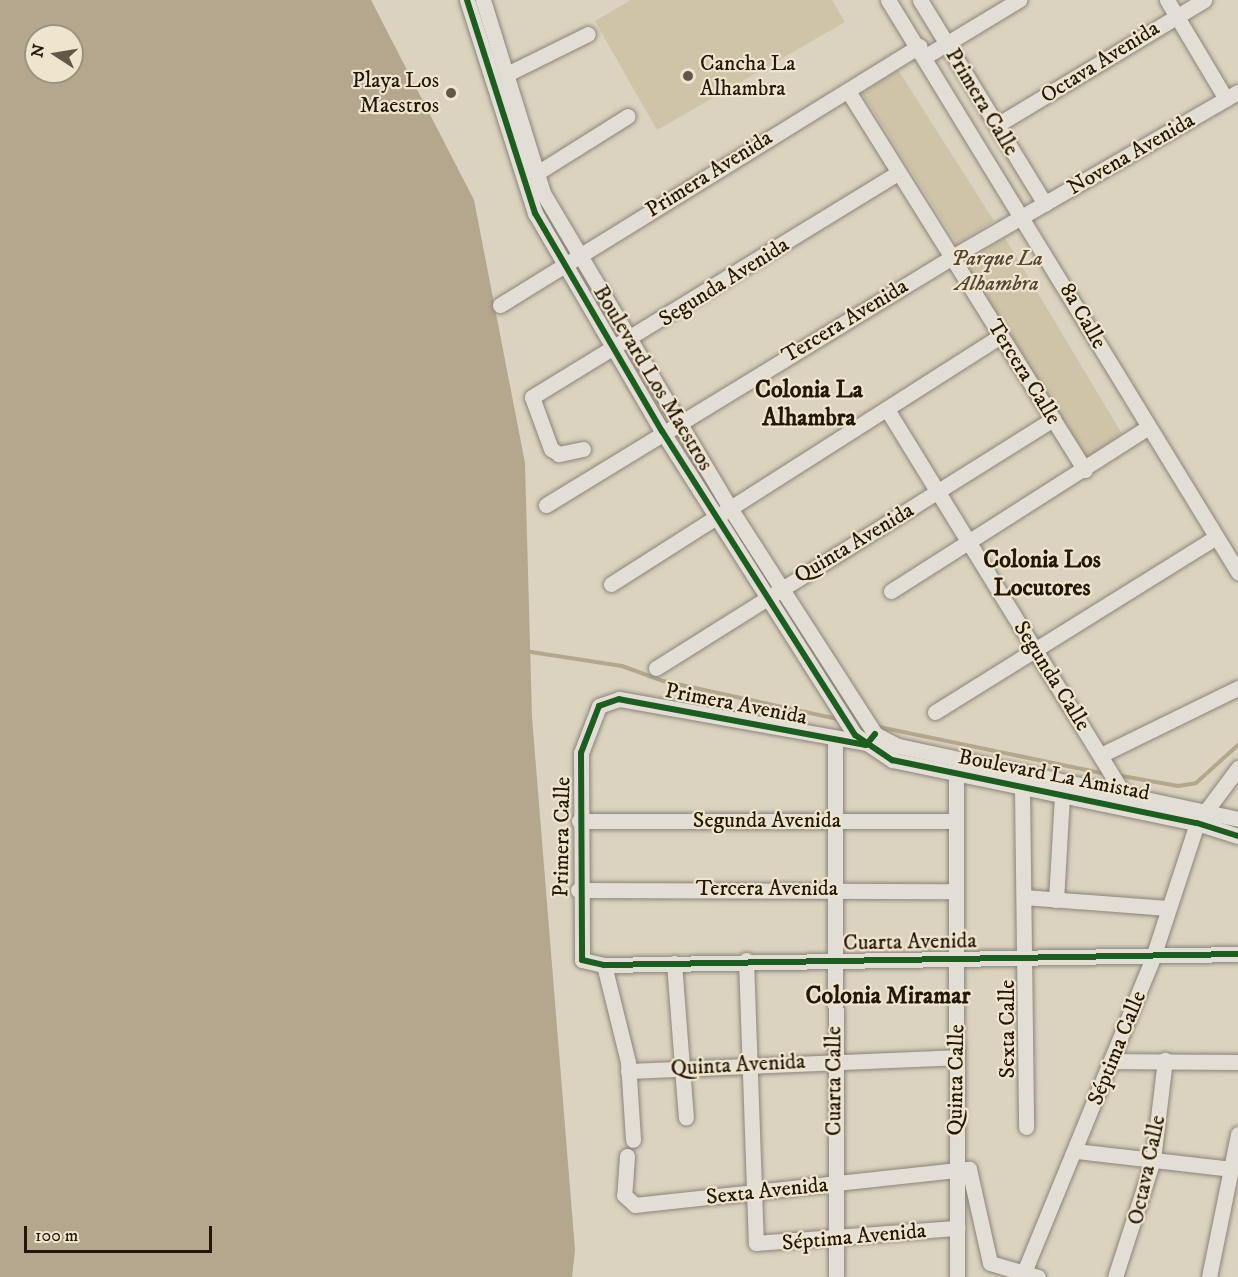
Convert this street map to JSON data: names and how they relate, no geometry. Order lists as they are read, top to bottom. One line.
{"streets":{"street":["Octava Avenida","Primera Calle","Novena Avenida","Primera Avenida","Segunda Avenida","8a Calle","Tercera Avenida","Tercera Calle","Boulevard Los Maestros","Quinta Avenida","Segunda Calle","Boulevard La Amistad","Cuarta Avenida","Sexta Calle","Séptima Calle","Quinta Calle","Cuarta Calle","Octava Calle","Sexta Avenida","Séptima Avenida"]},"crossings":[["Octava Avenida","Primera Calle"],["Primera Calle","Novena Avenida"],["Primera Calle","Primera Avenida"],["Primera Calle","Segunda Avenida"],["Primera Calle","Tercera Avenida"],["Primera Calle","Cuarta Avenida"],["Novena Avenida","8a Calle"],["Novena Avenida","Tercera Avenida"],["Primera Avenida","8a Calle"],["Primera Avenida","Tercera Calle"],["Primera Avenida","Boulevard Los Maestros"],["Primera Avenida","Boulevard La Amistad"],["Primera Avenida","Cuarta Calle"],["Segunda Avenida","Tercera Calle"],["Segunda Avenida","Boulevard Los Maestros"],["Segunda Avenida","Quinta Calle"],["Segunda Avenida","Cuarta Calle"],["8a Calle","Tercera Avenida"],["Tercera Avenida","Tercera Calle"],["Tercera Avenida","Boulevard Los Maestros"],["Tercera Avenida","Quinta Calle"],["Tercera Avenida","Cuarta Calle"],["Tercera Calle","Quinta Avenida"],["Boulevard Los Maestros","Quinta Avenida"],["Boulevard Los Maestros","Boulevard La Amistad"],["Quinta Avenida","Segunda Calle"],["Quinta Avenida","Quinta Calle"],["Quinta Avenida","Cuarta Calle"],["Segunda Calle","Boulevard La Amistad"],["Boulevard La Amistad","Sexta Calle"],["Boulevard La Amistad","Séptima Calle"],["Boulevard La Amistad","Quinta Calle"],["Cuarta Avenida","Sexta Calle"],["Cuarta Avenida","Séptima Calle"],["Cuarta Avenida","Quinta Calle"],["Cuarta Avenida","Cuarta Calle"],["Quinta Calle","Sexta Avenida"],["Quinta Calle","Séptima Avenida"],["Cuarta Calle","Sexta Avenida"],["Cuarta Calle","Séptima Avenida"],["Sexta Avenida","Séptima Avenida"]],"districts":["Colonia La Alhambra","Colonia Los Locutores","Colonia Miramar"],"parks":["Parque La Alhambra"],"places":["Cancha La Alhambra","Playa Los Maestros"],"scale_bar":"100 m","north":"left"}
